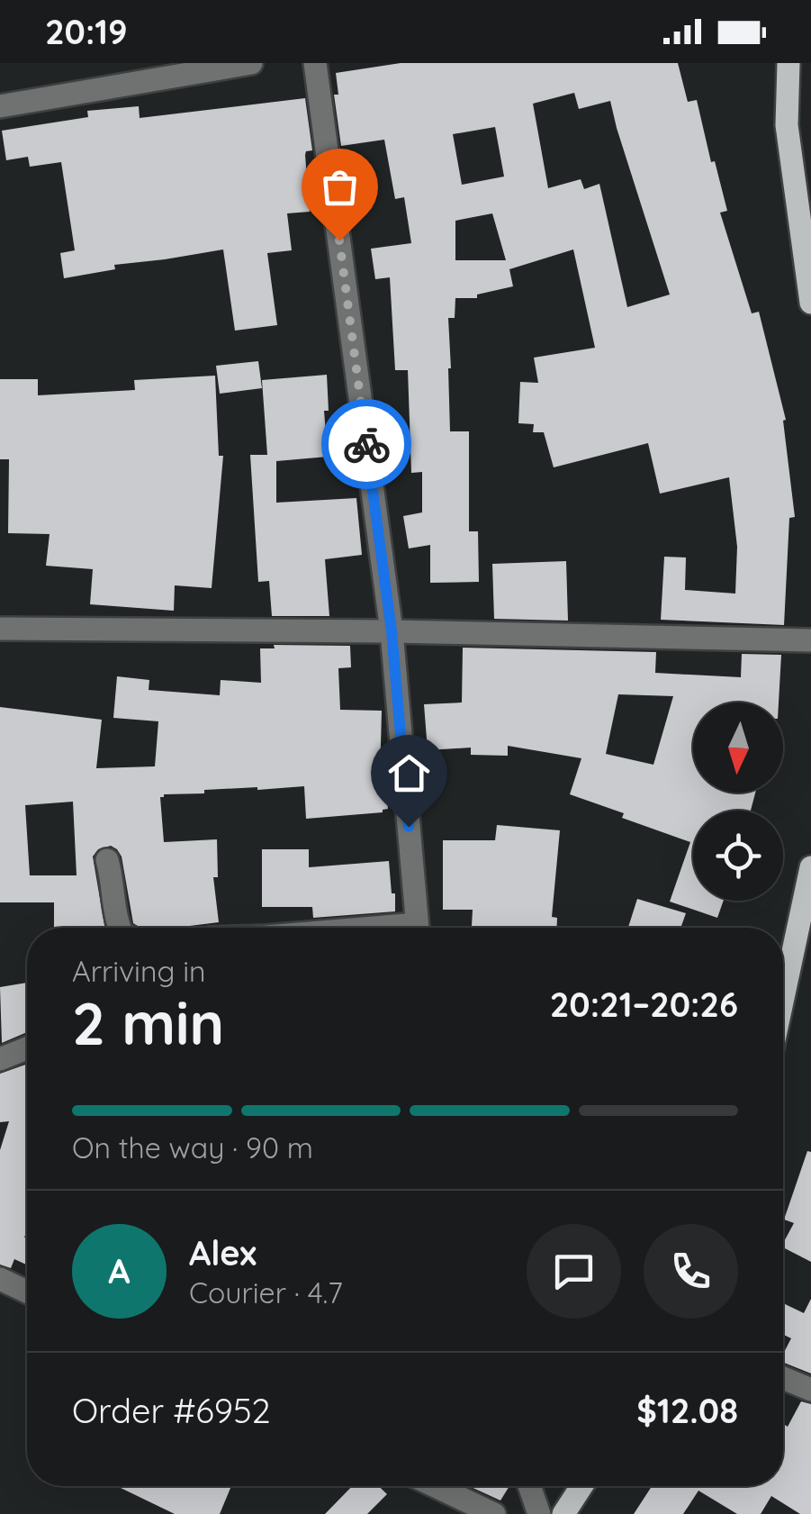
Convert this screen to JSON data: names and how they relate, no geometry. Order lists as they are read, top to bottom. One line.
{"north":"bottom","page":{"status":"20:19","heading":["2 min","Arriving in","20:21–20:26"],"panel":["Alex","Courier · 4.7","Order #6952","$12.08"],"bar":"On the way · 90 m","round":"A"}}
